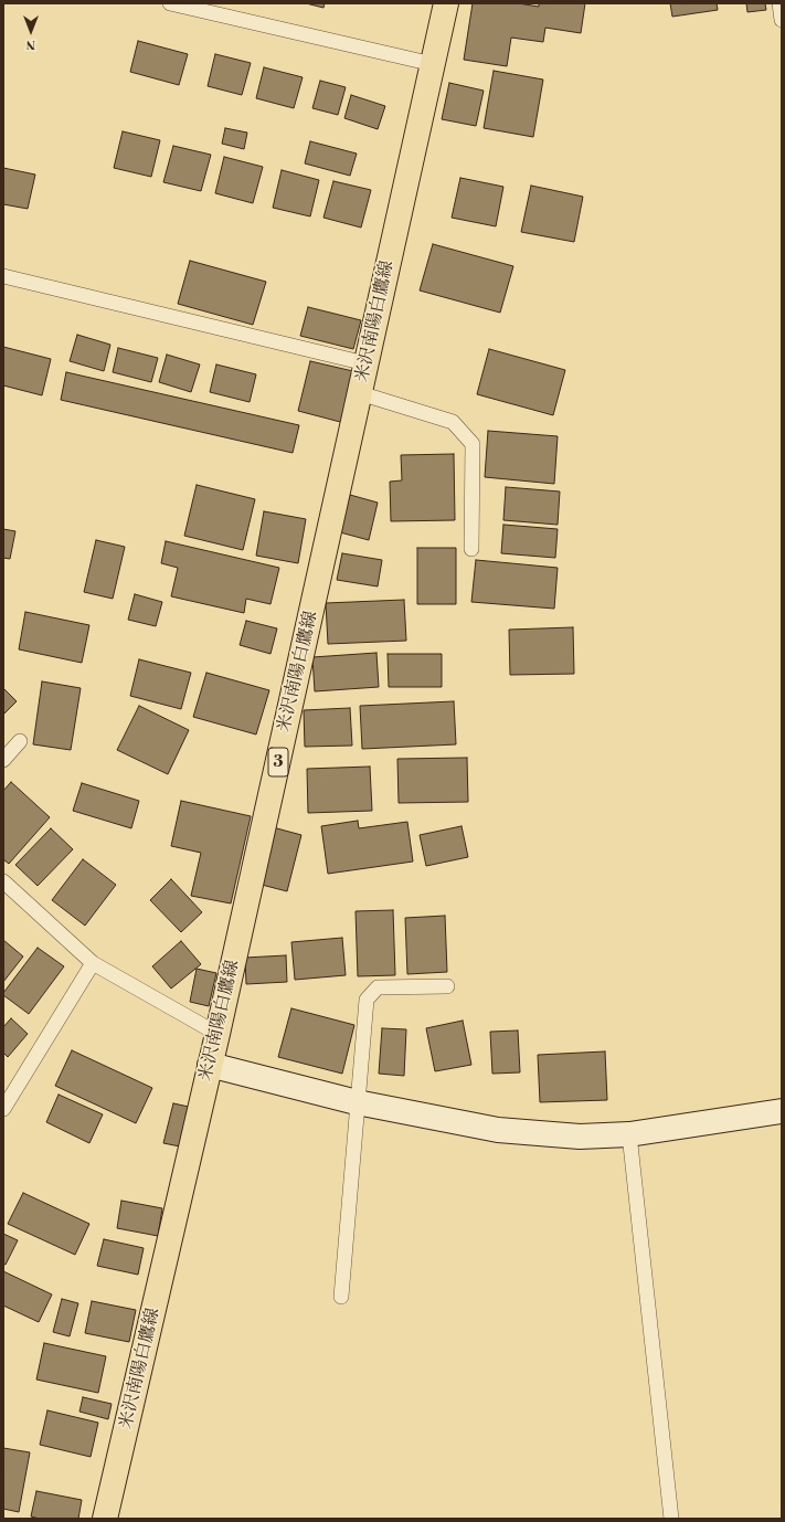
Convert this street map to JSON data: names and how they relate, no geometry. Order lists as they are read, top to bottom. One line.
{"streets":{"main road":["米沢南陽白鷹線","3"]},"north":"bottom"}
